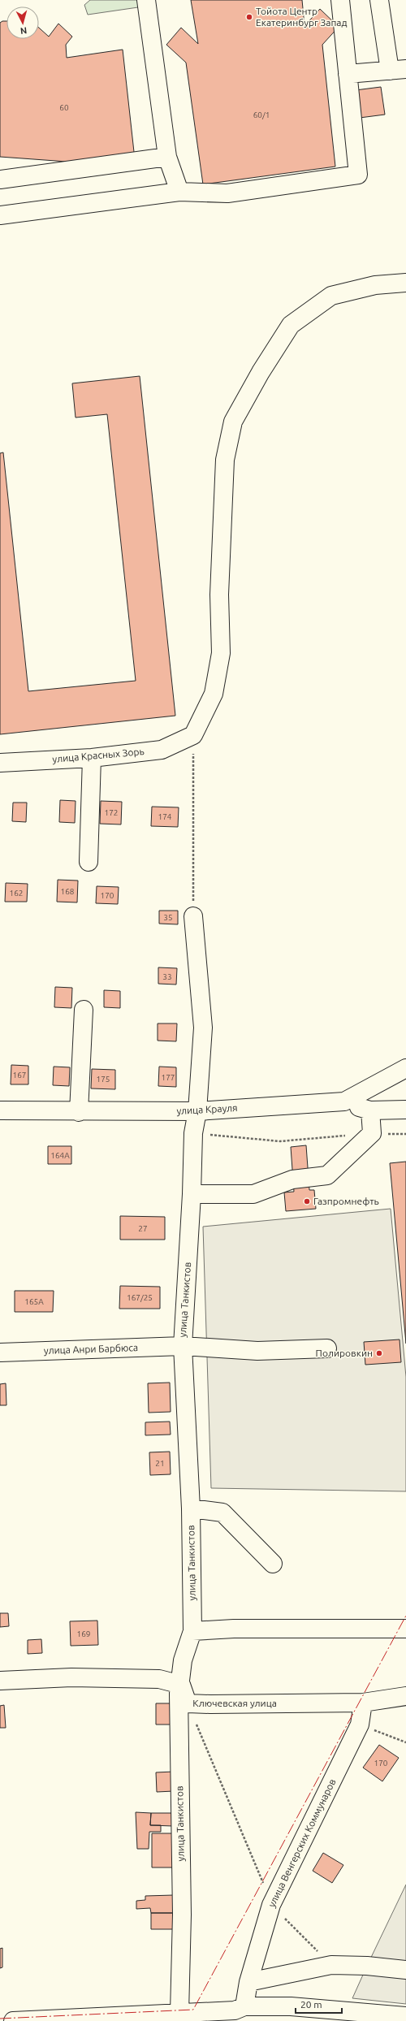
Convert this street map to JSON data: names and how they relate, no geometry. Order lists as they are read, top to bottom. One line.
{"streets":{"street":["улица Красных Зорь","улица Крауля","улица Танкистов","улица Анри Барбюса","Ключевская улица","улица Венгерских Коммунаров"]},"crossings":[["улица Крауля","улица Танкистов"],["улица Танкистов","улица Анри Барбюса"],["улица Танкистов","Ключевская улица"],["Ключевская улица","улица Венгерских Коммунаров"]],"places":["Тойота Центр Екатеринбург Запад","Газпромнефть","Полировкин"],"house_numbers":["60","60/1","172","174","168","162","170","35","33","167","177","175","164А","27","167/25","165А","21","169","170"],"scale_bar":"20 m","north":"bottom"}
